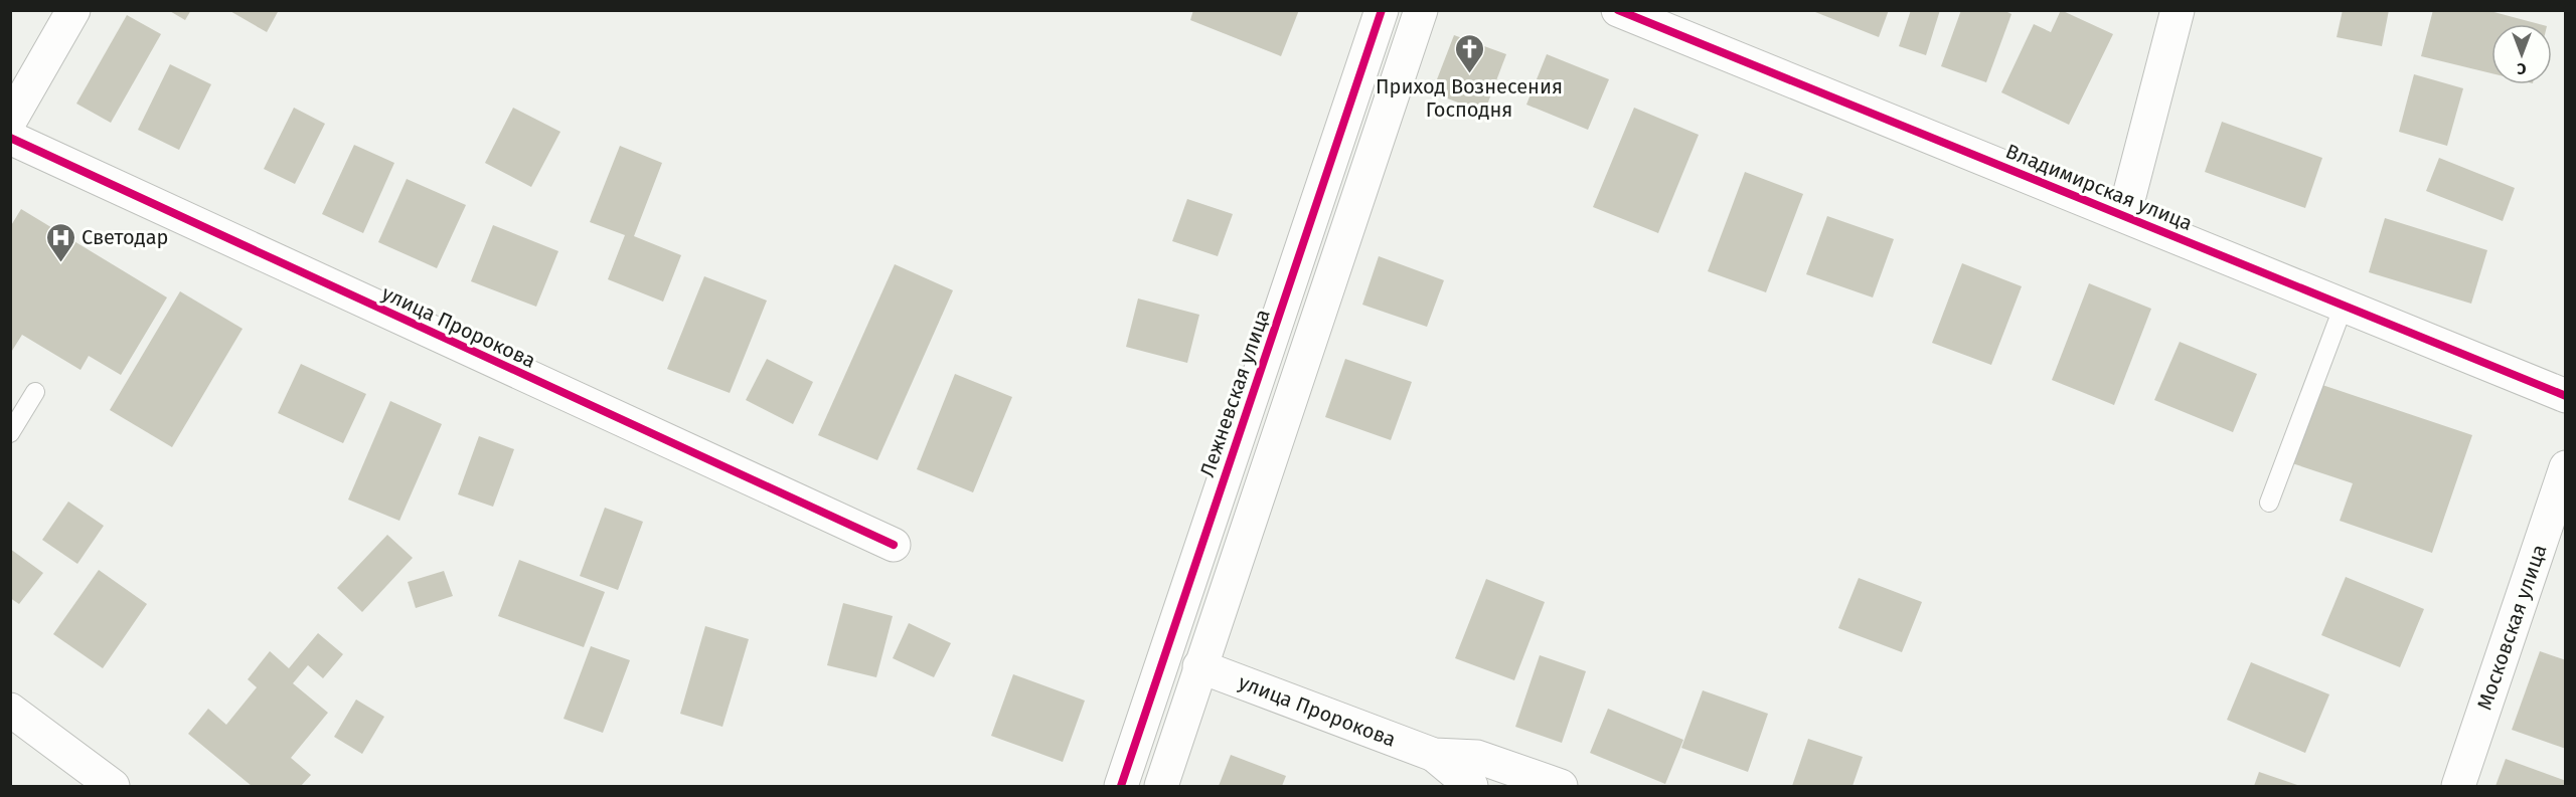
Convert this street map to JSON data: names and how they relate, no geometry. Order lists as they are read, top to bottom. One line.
{"streets":{"main road":["Владимирская улица","улица Пророкова","Лежневская улица","Московская улица"]},"places":{"church":["Приход Вознесения Господня"],"hospital":["Светодар"]},"north":"bottom"}
